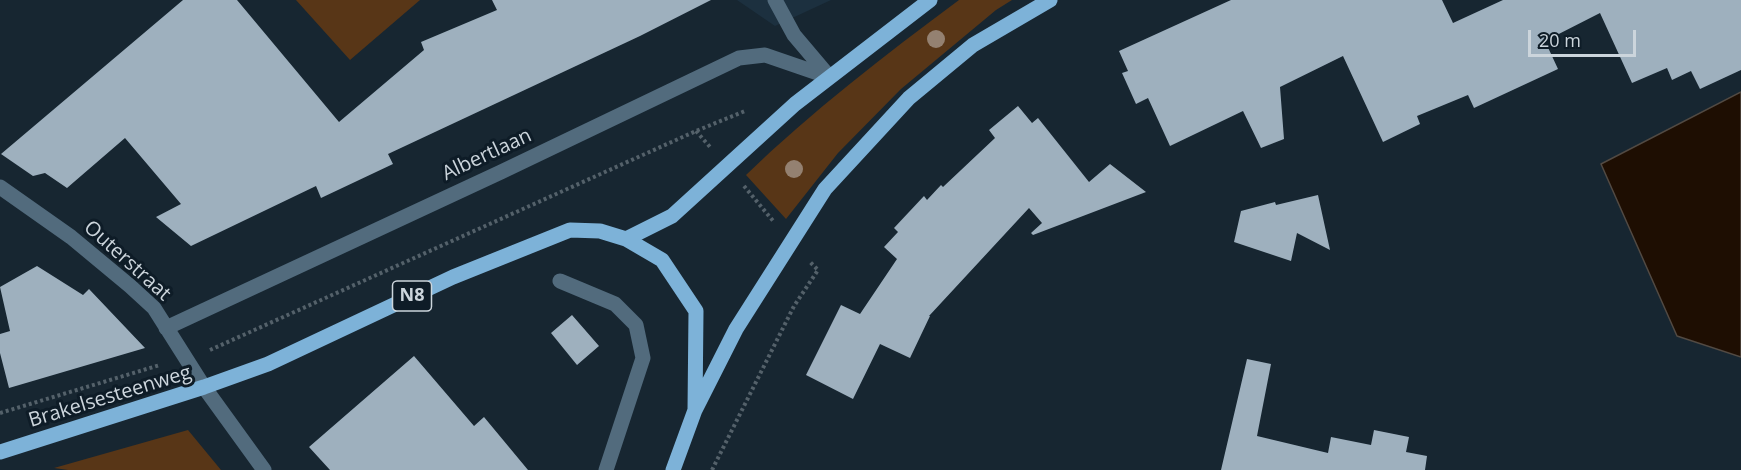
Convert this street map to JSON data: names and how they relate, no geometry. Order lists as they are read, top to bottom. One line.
{"streets":{"main road":["N8","Brakelsesteenweg"],"street":["Albertlaan","Outerstraat"]},"crossings":[["Albertlaan","Outerstraat"],["Outerstraat","N8"],["Outerstraat","Brakelsesteenweg"],["N8","Brakelsesteenweg"]],"scale_bar":"20 m"}
